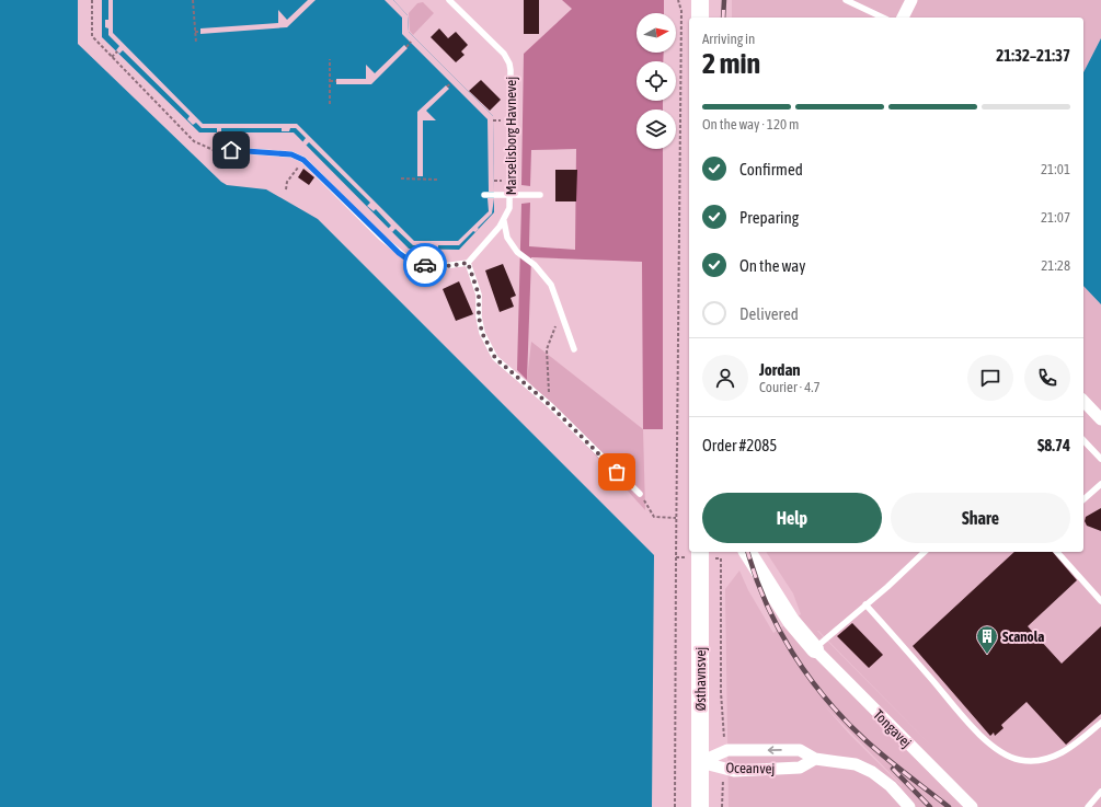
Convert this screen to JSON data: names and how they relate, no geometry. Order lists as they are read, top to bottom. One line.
{"streets":{"street":["Østhavnsvej","Tongavej","Oceanvej"],"lane":["Marselisborg Havnevej"]},"crossings":[["Østhavnsvej","Oceanvej"]],"places":{"building":["Scanola"]},"north":"right","page":{"heading":["2 min","Arriving in","21:32–21:37"],"panel":["Jordan","Courier · 4.7","Order #2085","$8.74"],"bar":"On the way · 120 m","list":[["Confirmed","21:01"],["Preparing","21:07"],["On the way","21:28"],"Delivered"],"buttons":["Help","Share"]}}
